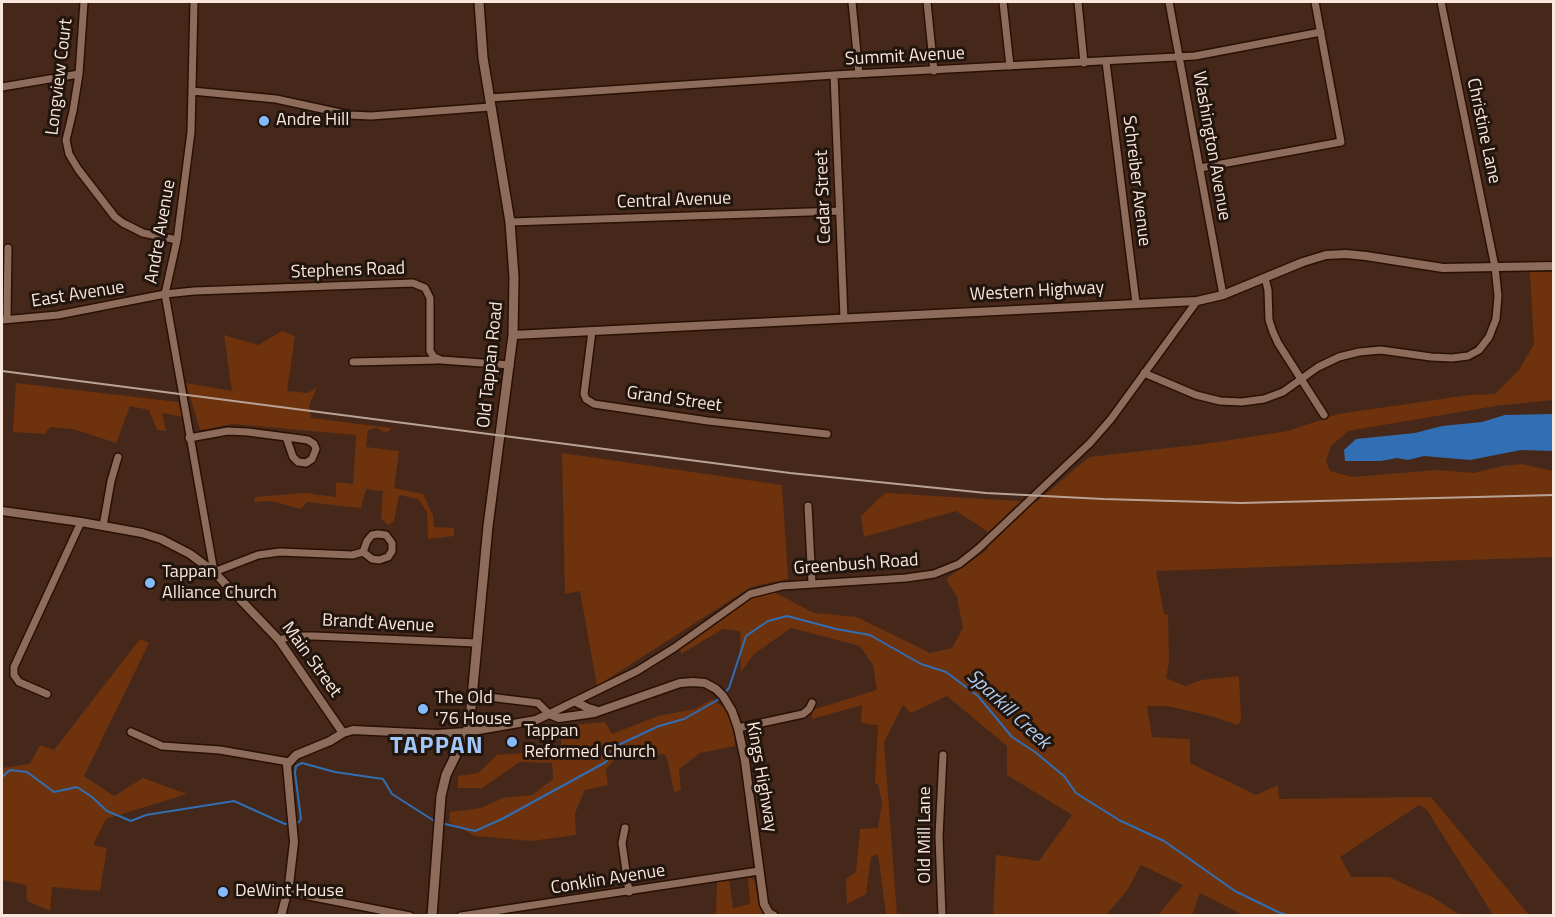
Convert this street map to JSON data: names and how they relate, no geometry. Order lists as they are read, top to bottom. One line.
{"streets":{"main road":["Old Tappan Road"],"street":["Summit Avenue","Longview Court","Christine Lane","Washington Avenue","Schreiber Avenue","Cedar Street","Central Avenue","Andre Avenue","Stephens Road","Western Highway","East Avenue","Grand Street","Greenbush Road","Brandt Avenue","Main Street","Kings Highway","Old Mill Lane","Conklin Avenue"]},"crossings":[["Summit Avenue","Washington Avenue"],["Summit Avenue","Schreiber Avenue"],["Summit Avenue","Cedar Street"],["Summit Avenue","Old Tappan Road"],["Longview Court","Andre Avenue"],["Christine Lane","Western Highway"],["Christine Lane","Greenbush Road"],["Washington Avenue","Western Highway"],["Schreiber Avenue","Western Highway"],["Cedar Street","Central Avenue"],["Cedar Street","Western Highway"],["Central Avenue","Old Tappan Road"],["Andre Avenue","East Avenue"],["Andre Avenue","Main Street"],["Stephens Road","East Avenue"],["Western Highway","Old Tappan Road"],["Western Highway","Grand Street"],["Western Highway","Greenbush Road"],["Old Tappan Road","Brandt Avenue"],["Old Tappan Road","Kings Highway"],["Greenbush Road","Kings Highway"],["Brandt Avenue","Main Street"],["Kings Highway","Conklin Avenue"]],"districts":["TAPPAN"],"water":["Sparkill Creek"],"places":["Andre Hill","Tappan Alliance Church","The Old '76 House","Tappan Reformed Church","DeWint House"]}
